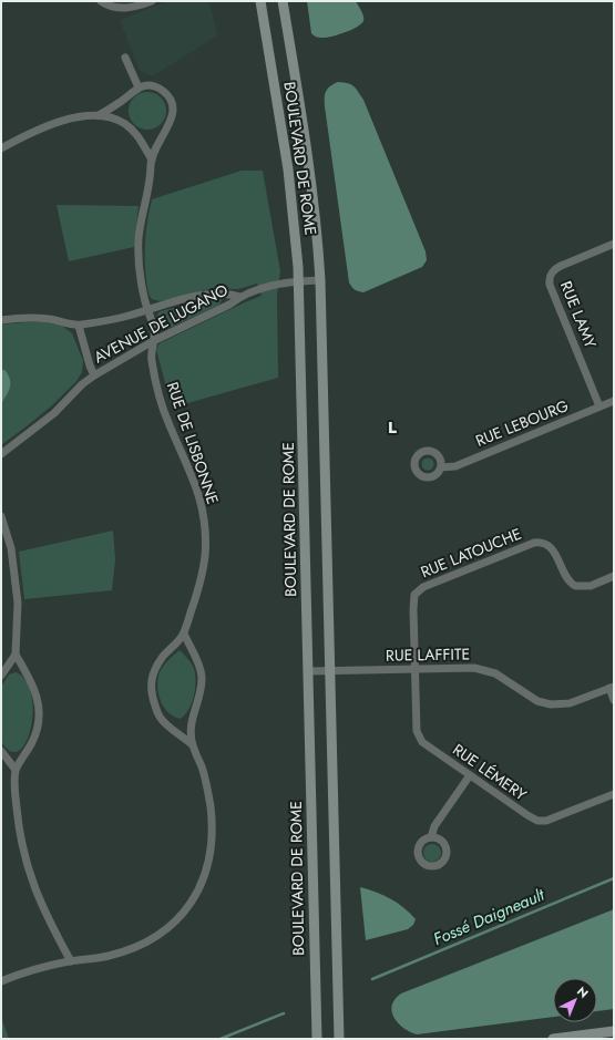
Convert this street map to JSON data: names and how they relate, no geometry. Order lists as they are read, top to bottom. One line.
{"streets":{"main road":["BOULEVARD DE ROME"],"street":["RUE LAMY","AVENUE DE LUGANO","RUE LEBOURG","RUE DE LISBONNE","RUE LATOUCHE","RUE LAFFITE","RUE LÉMERY"]},"crossings":[["BOULEVARD DE ROME","AVENUE DE LUGANO"],["BOULEVARD DE ROME","RUE LAFFITE"],["RUE LAMY","RUE LEBOURG"],["AVENUE DE LUGANO","RUE DE LISBONNE"],["RUE LATOUCHE","RUE LAFFITE"],["RUE LATOUCHE","RUE LÉMERY"],["RUE LAFFITE","RUE LÉMERY"]],"districts":["L"],"water":["Fossé Daigneault"],"north":"top right"}
